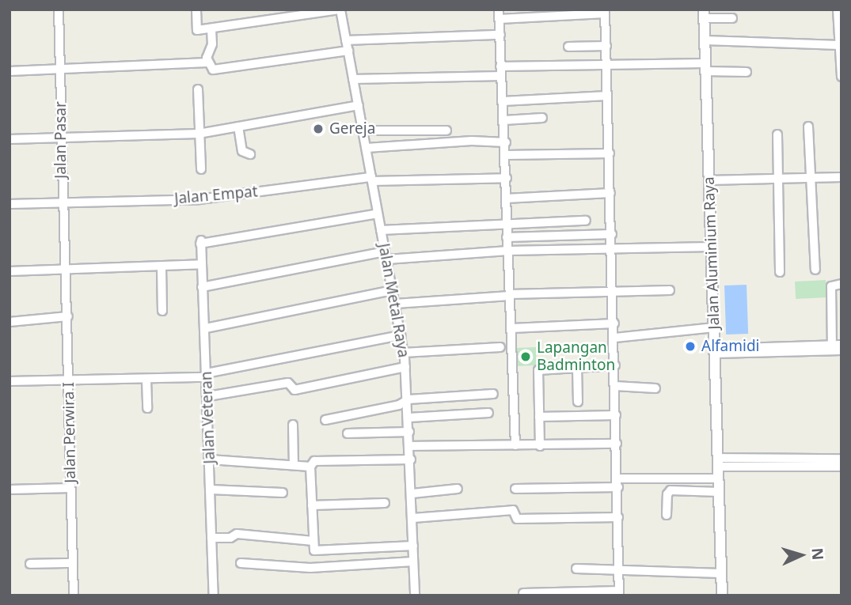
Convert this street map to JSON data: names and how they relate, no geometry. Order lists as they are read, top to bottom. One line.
{"streets":{"main road":["Jalan Aluminium Raya"],"street":["Jalan Pasar","Jalan Empat","Jalan Metal Raya","Jalan Veteran","Jalan Perwira I"]},"crossings":[["Jalan Pasar","Jalan Empat"],["Jalan Pasar","Jalan Perwira I"],["Jalan Empat","Jalan Metal Raya"],["Jalan Metal Raya","Jalan Veteran"]],"places":["Gereja","Alfamidi","Lapangan Badminton"],"north":"right"}
